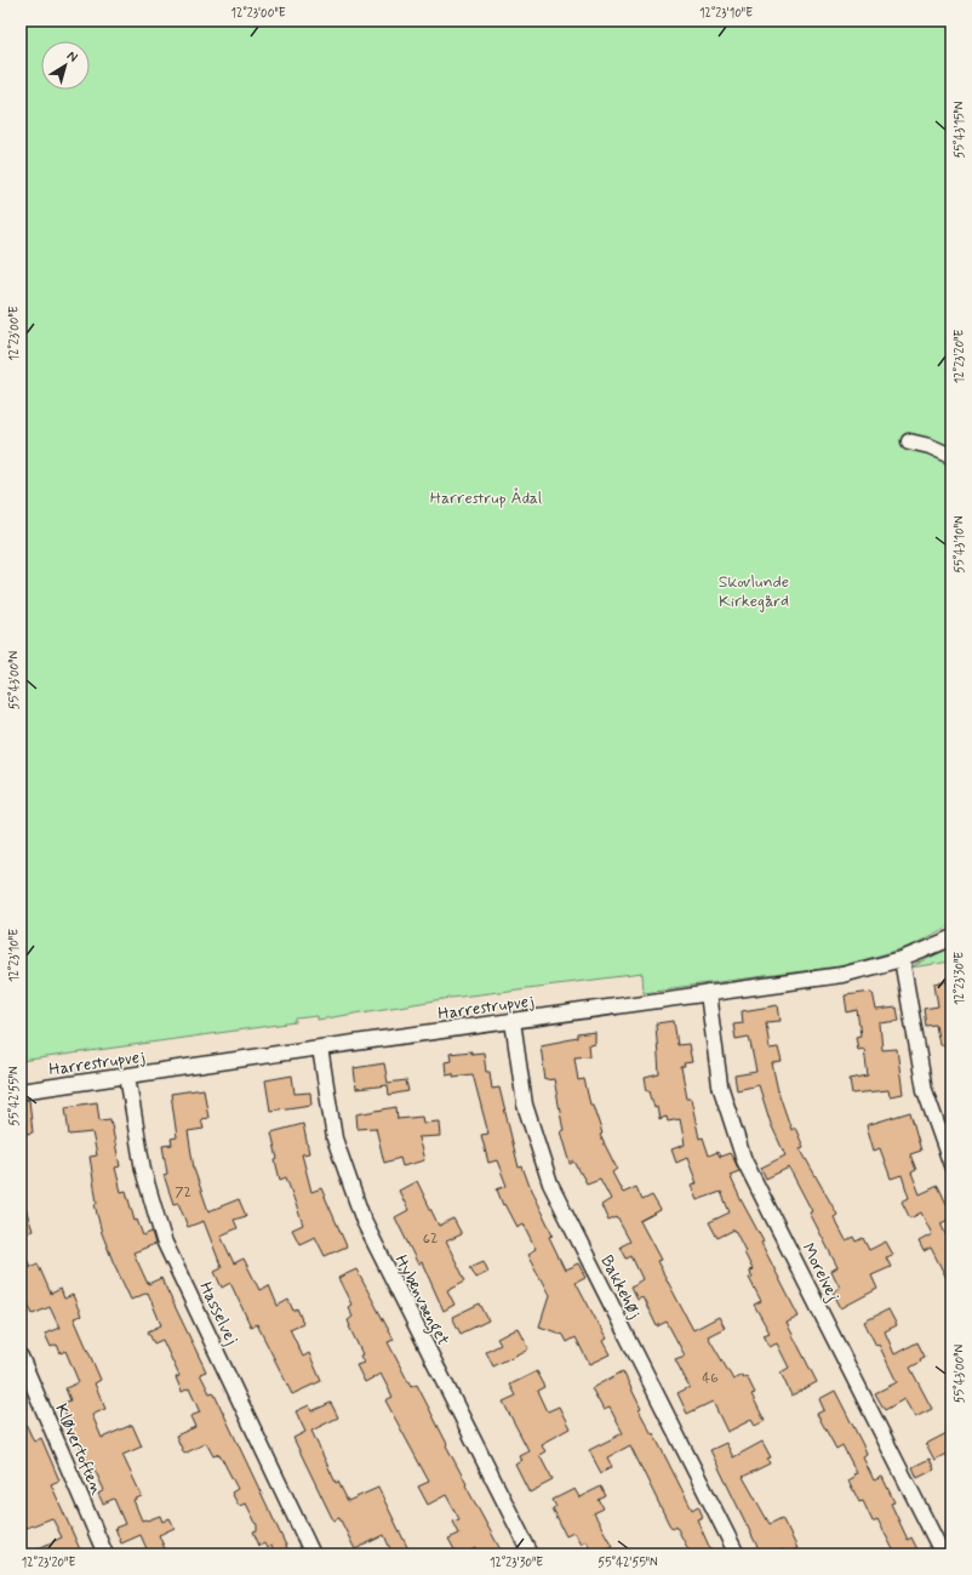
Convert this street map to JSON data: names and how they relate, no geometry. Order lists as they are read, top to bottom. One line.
{"streets":{"street":["Harrestrupvej","Morelvej","Bakkehøj","Hybenvænget","Hasselvej","Kløvertoften"]},"crossings":[["Harrestrupvej","Morelvej"],["Harrestrupvej","Bakkehøj"],["Harrestrupvej","Hybenvænget"],["Harrestrupvej","Hasselvej"]],"parks":["Harrestrup Ådal","Skovlunde Kirkegård"],"house_numbers":["72","62","46"],"north":"top right","coordinates":["12°23'00\"E","12°23'10\"E","55°43'15\"N","12°23'20\"E","55°43'10\"N","55°43'00\"N","12°23'30\"E","55°42'55\"N"]}
